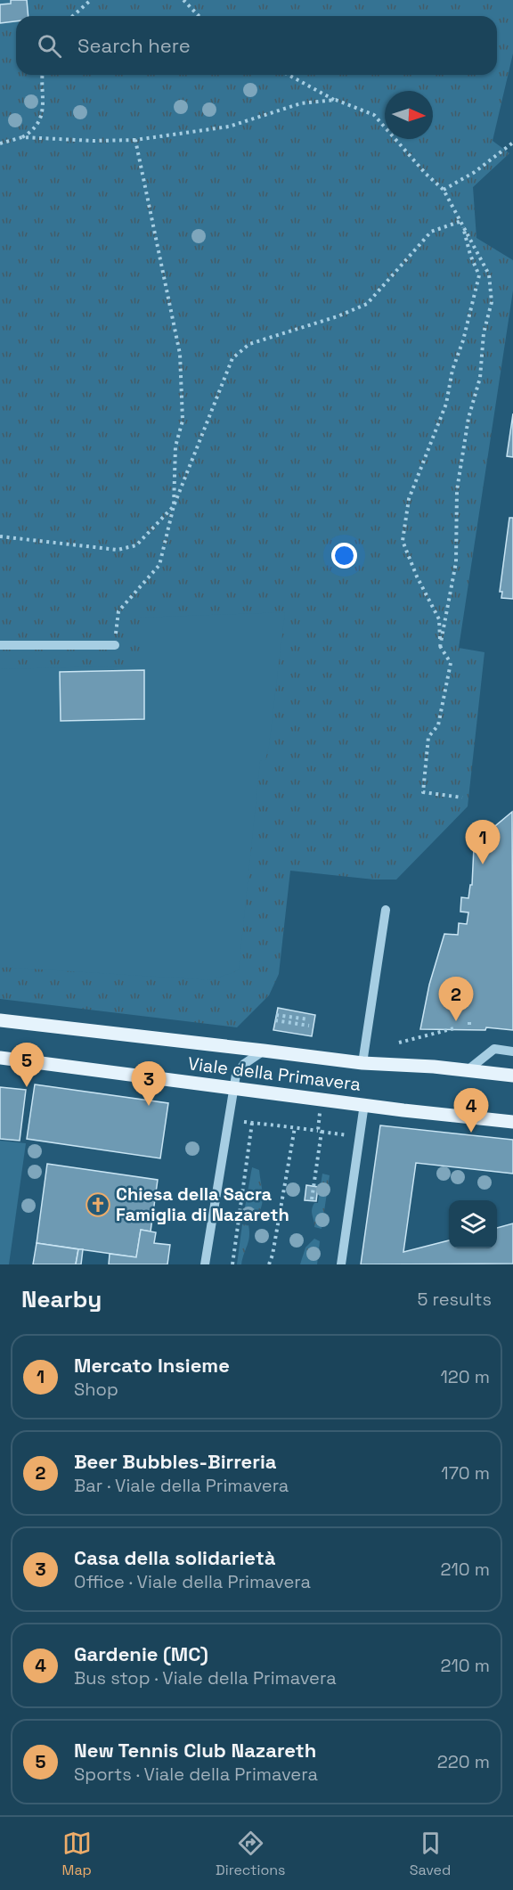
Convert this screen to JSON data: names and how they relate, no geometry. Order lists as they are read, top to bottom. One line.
{"streets":{"main road":["Viale della Primavera"]},"places":{"church":["Chiesa della Sacra Famiglia di Nazareth"]},"north":"right","page":{"search":"Search here","pins":["1","2","5","3","4"],"heading":["Nearby","5 results"],"list":[{"mark":"1","name":"Mercato Insieme","note":"Shop","value":"120 m"},{"mark":"2","name":"Beer Bubbles-Birreria","note":"Bar · Viale della Primavera","value":"170 m"},{"mark":"3","name":"Casa della solidarietà","note":"Office · Viale della Primavera","value":"210 m"},{"mark":"4","name":"Gardenie (MC)","note":"Bus stop · Viale della Primavera","value":"210 m"},{"mark":"5","name":"New Tennis Club Nazareth","note":"Sports · Viale della Primavera","value":"220 m"}],"nav":["Map","Directions","Saved"]}}
